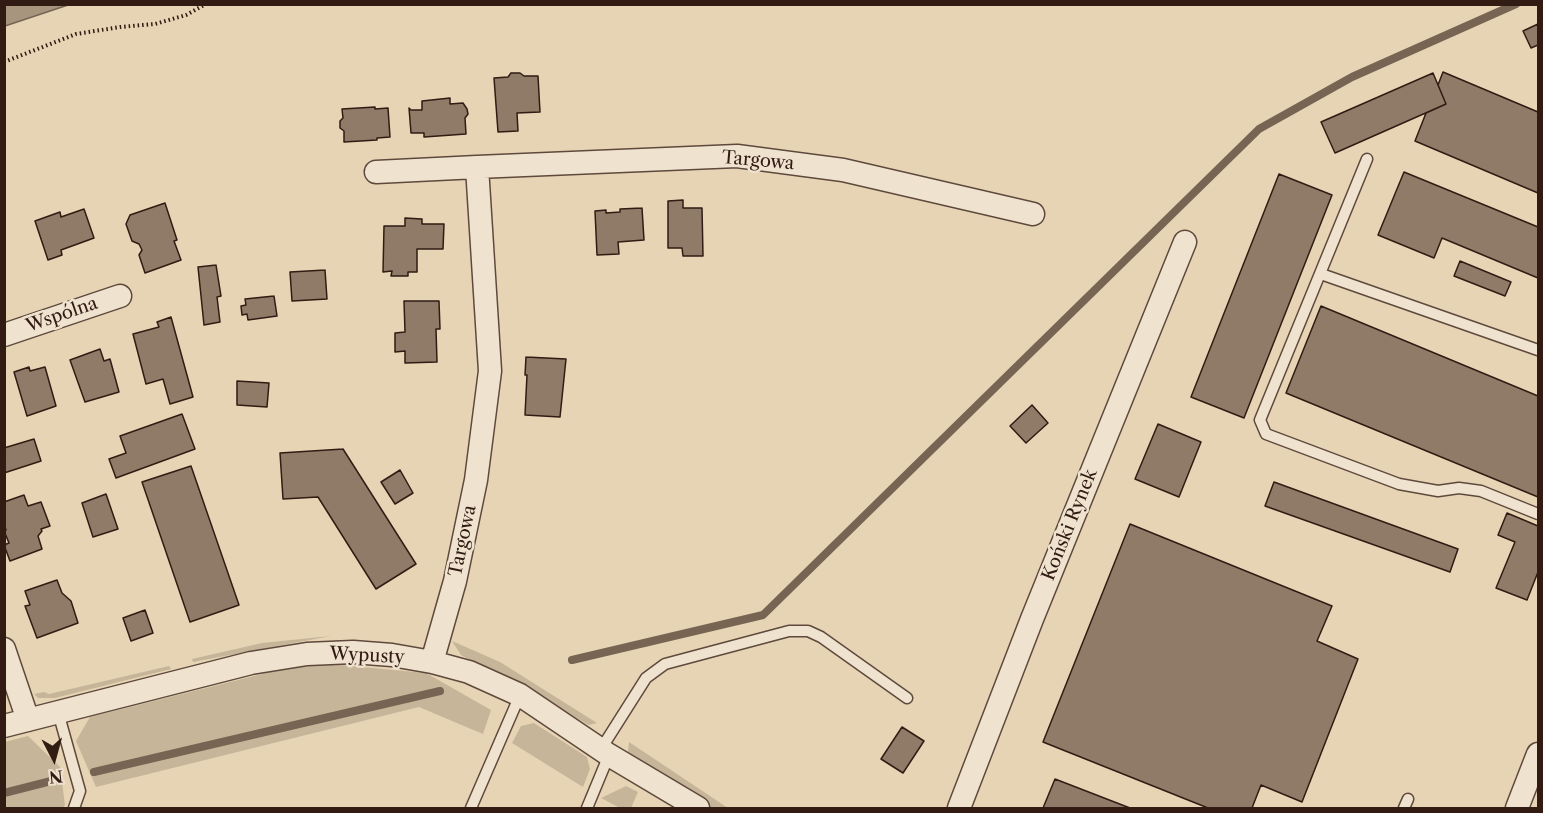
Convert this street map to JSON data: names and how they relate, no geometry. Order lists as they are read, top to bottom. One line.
{"streets":{"street":["Targowa","Wspólna","Koński Rynek","Wypusty"]},"crossings":[["Targowa","Wypusty"]],"north":"bottom"}
